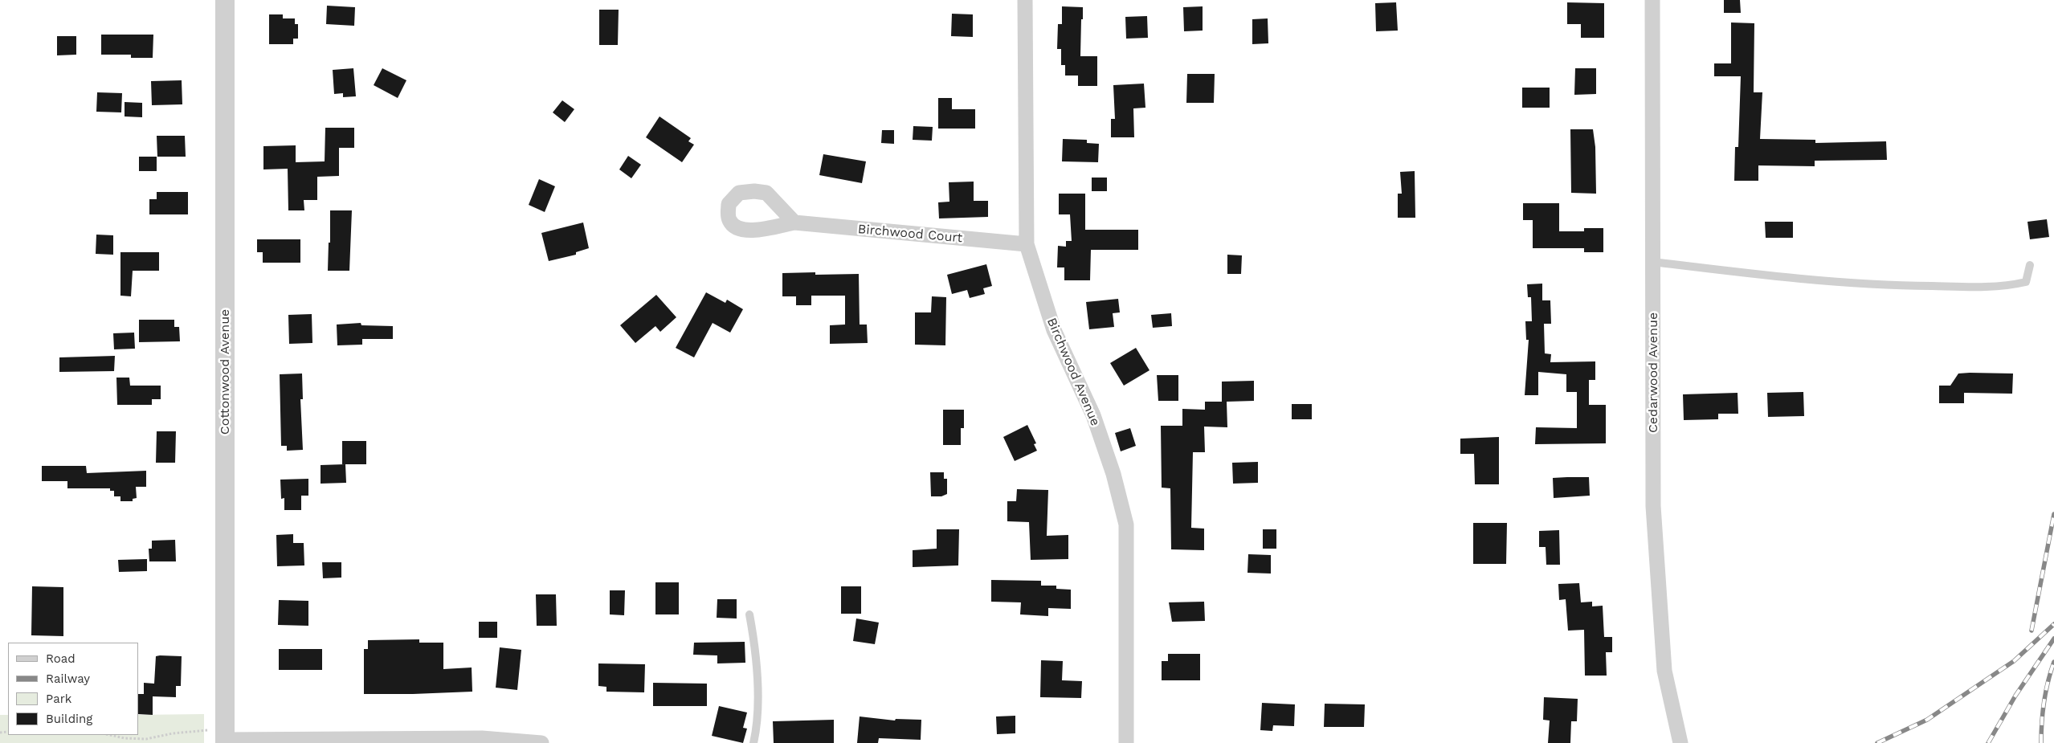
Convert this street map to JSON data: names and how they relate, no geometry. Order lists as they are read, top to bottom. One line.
{"streets":{"street":["Birchwood Court","Cottonwood Avenue","Birchwood Avenue","Cedarwood Avenue"]},"crossings":[["Birchwood Court","Birchwood Avenue"]],"legend":["Road","Railway","Park","Building"]}
